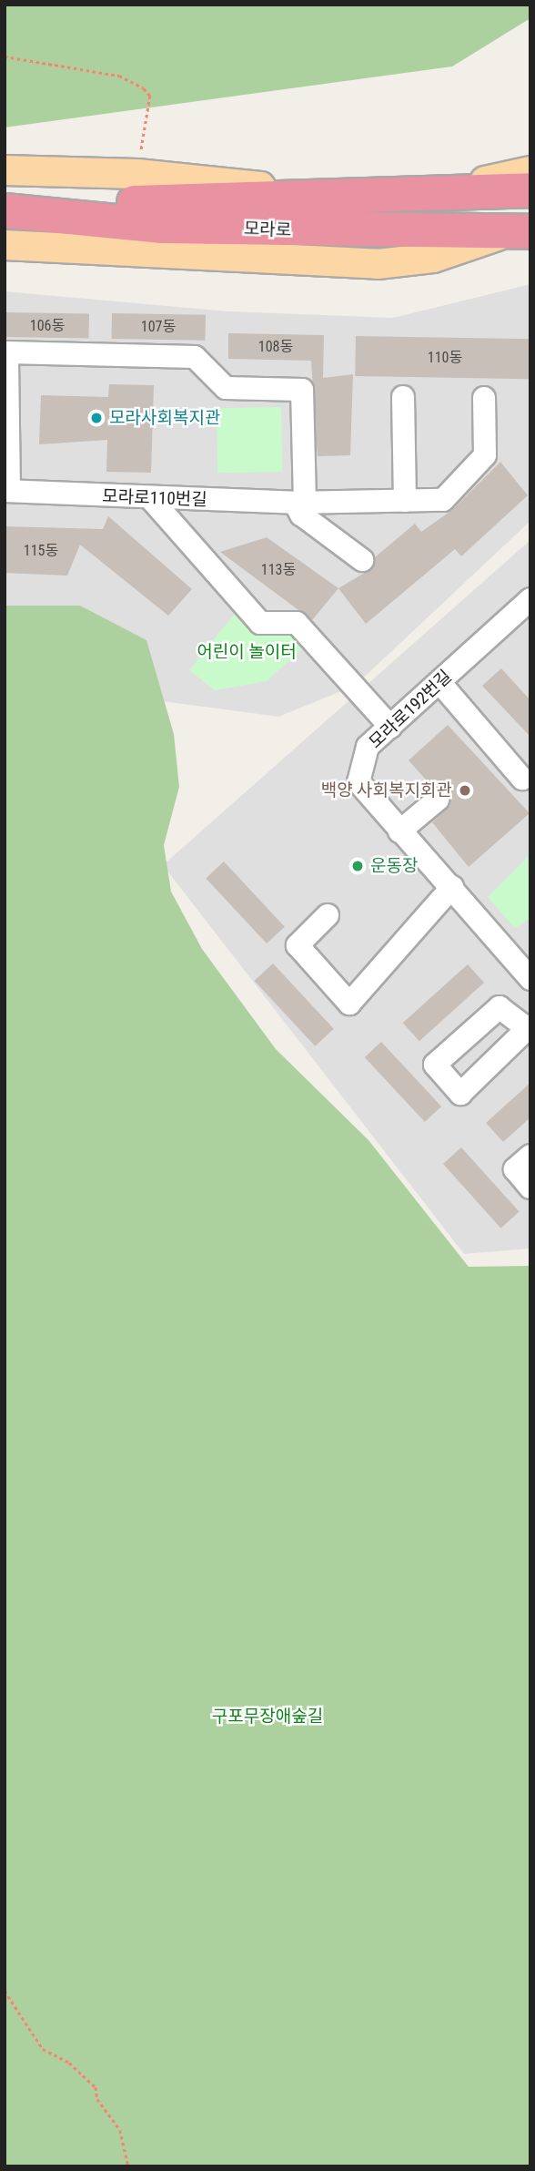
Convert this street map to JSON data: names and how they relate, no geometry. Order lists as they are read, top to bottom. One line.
{"streets":{"highway":["모라로"],"street":["모라로110번길","모라로192번길"]},"parks":["어린이 놀이터","구포무장애숲길"],"places":["모라사회복지관","백양 사회복지회관","운동장"],"house_numbers":["106동","107동","108동","110동","115동","113동"]}
